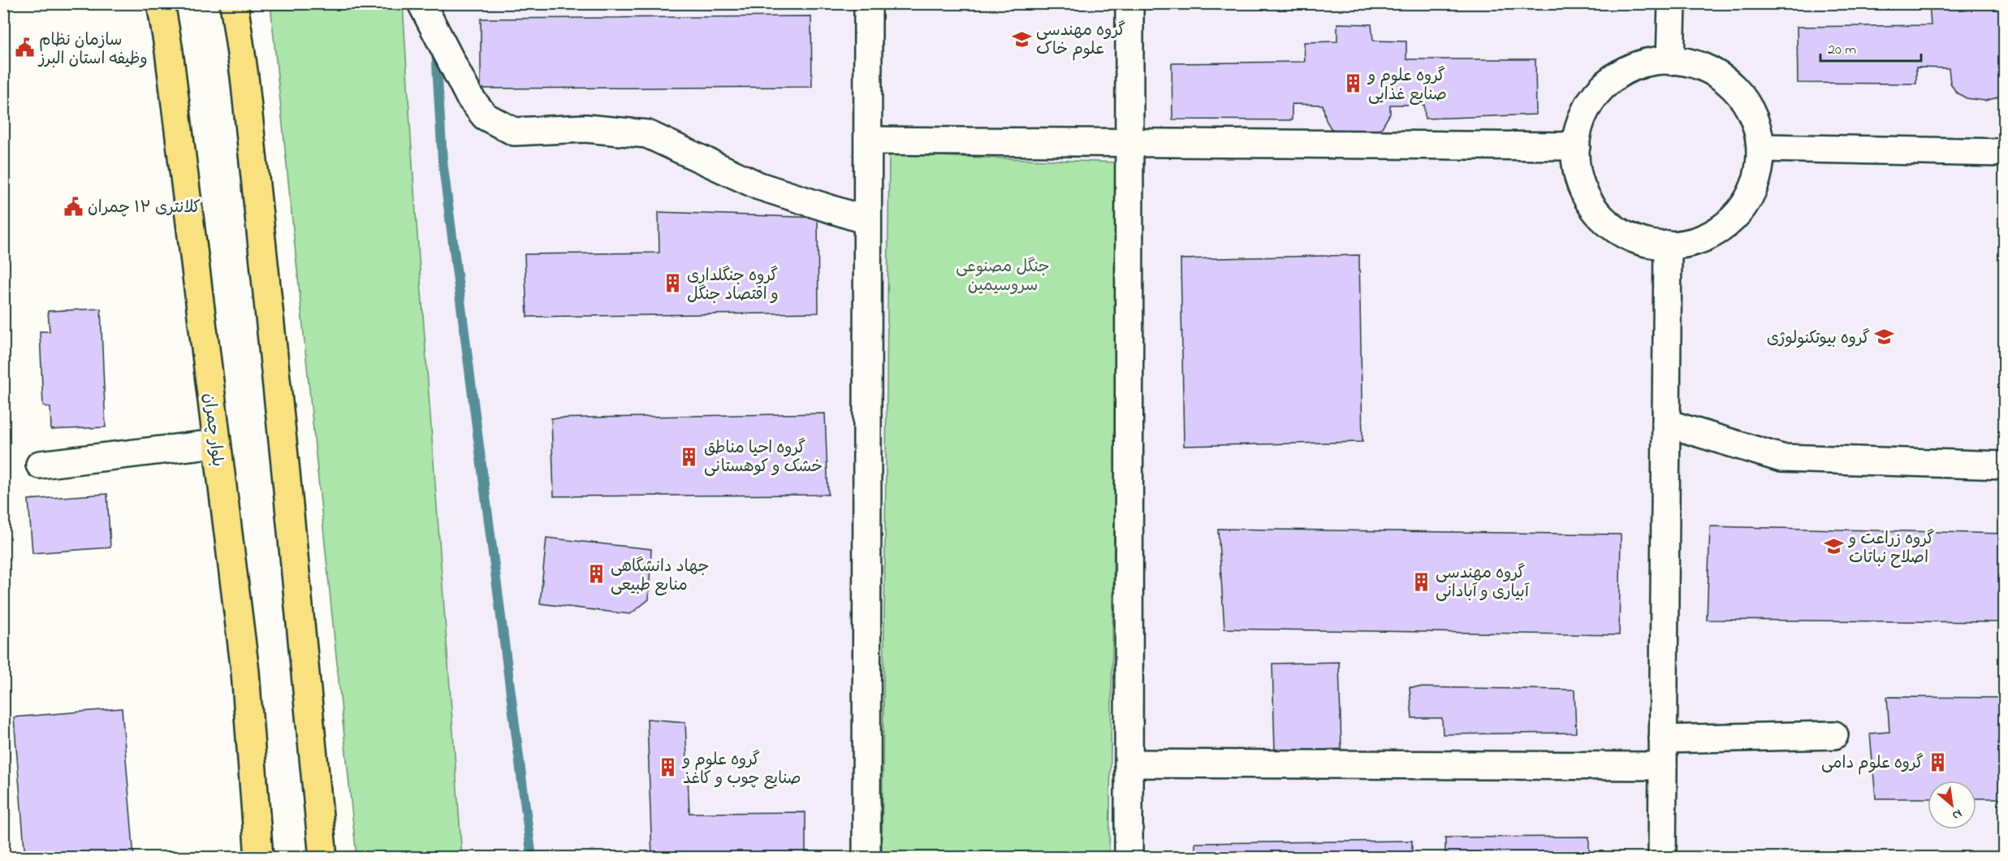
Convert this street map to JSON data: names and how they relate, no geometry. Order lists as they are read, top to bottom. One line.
{"streets":{"main road":["بلوار چمران"]},"parks":["جنگل مصنوعی سروسیمین"],"places":{"school or university":["گروه مهندسی علوم خاک","گروه بیوتکنولوژی","گروه زراعت و اصلاح نباتات"],"public building":["سازمان نظام وظیفه استان البرز","کلانتری ۱۲ چمران"],"building":["گروه علوم و صنایع غذایی","گروه جنگلداری و اقتصاد جنگل","گروه احیا مناطق خشک و کوهستانی","جهاد دانشگاهی منابع طبیعی","گروه مهندسی آبیاری و آبادانی","گروه علوم دامی","گروه علوم و صنایع چوب و کاغذ"]},"scale_bar":"20 m","north":"bottom right"}
